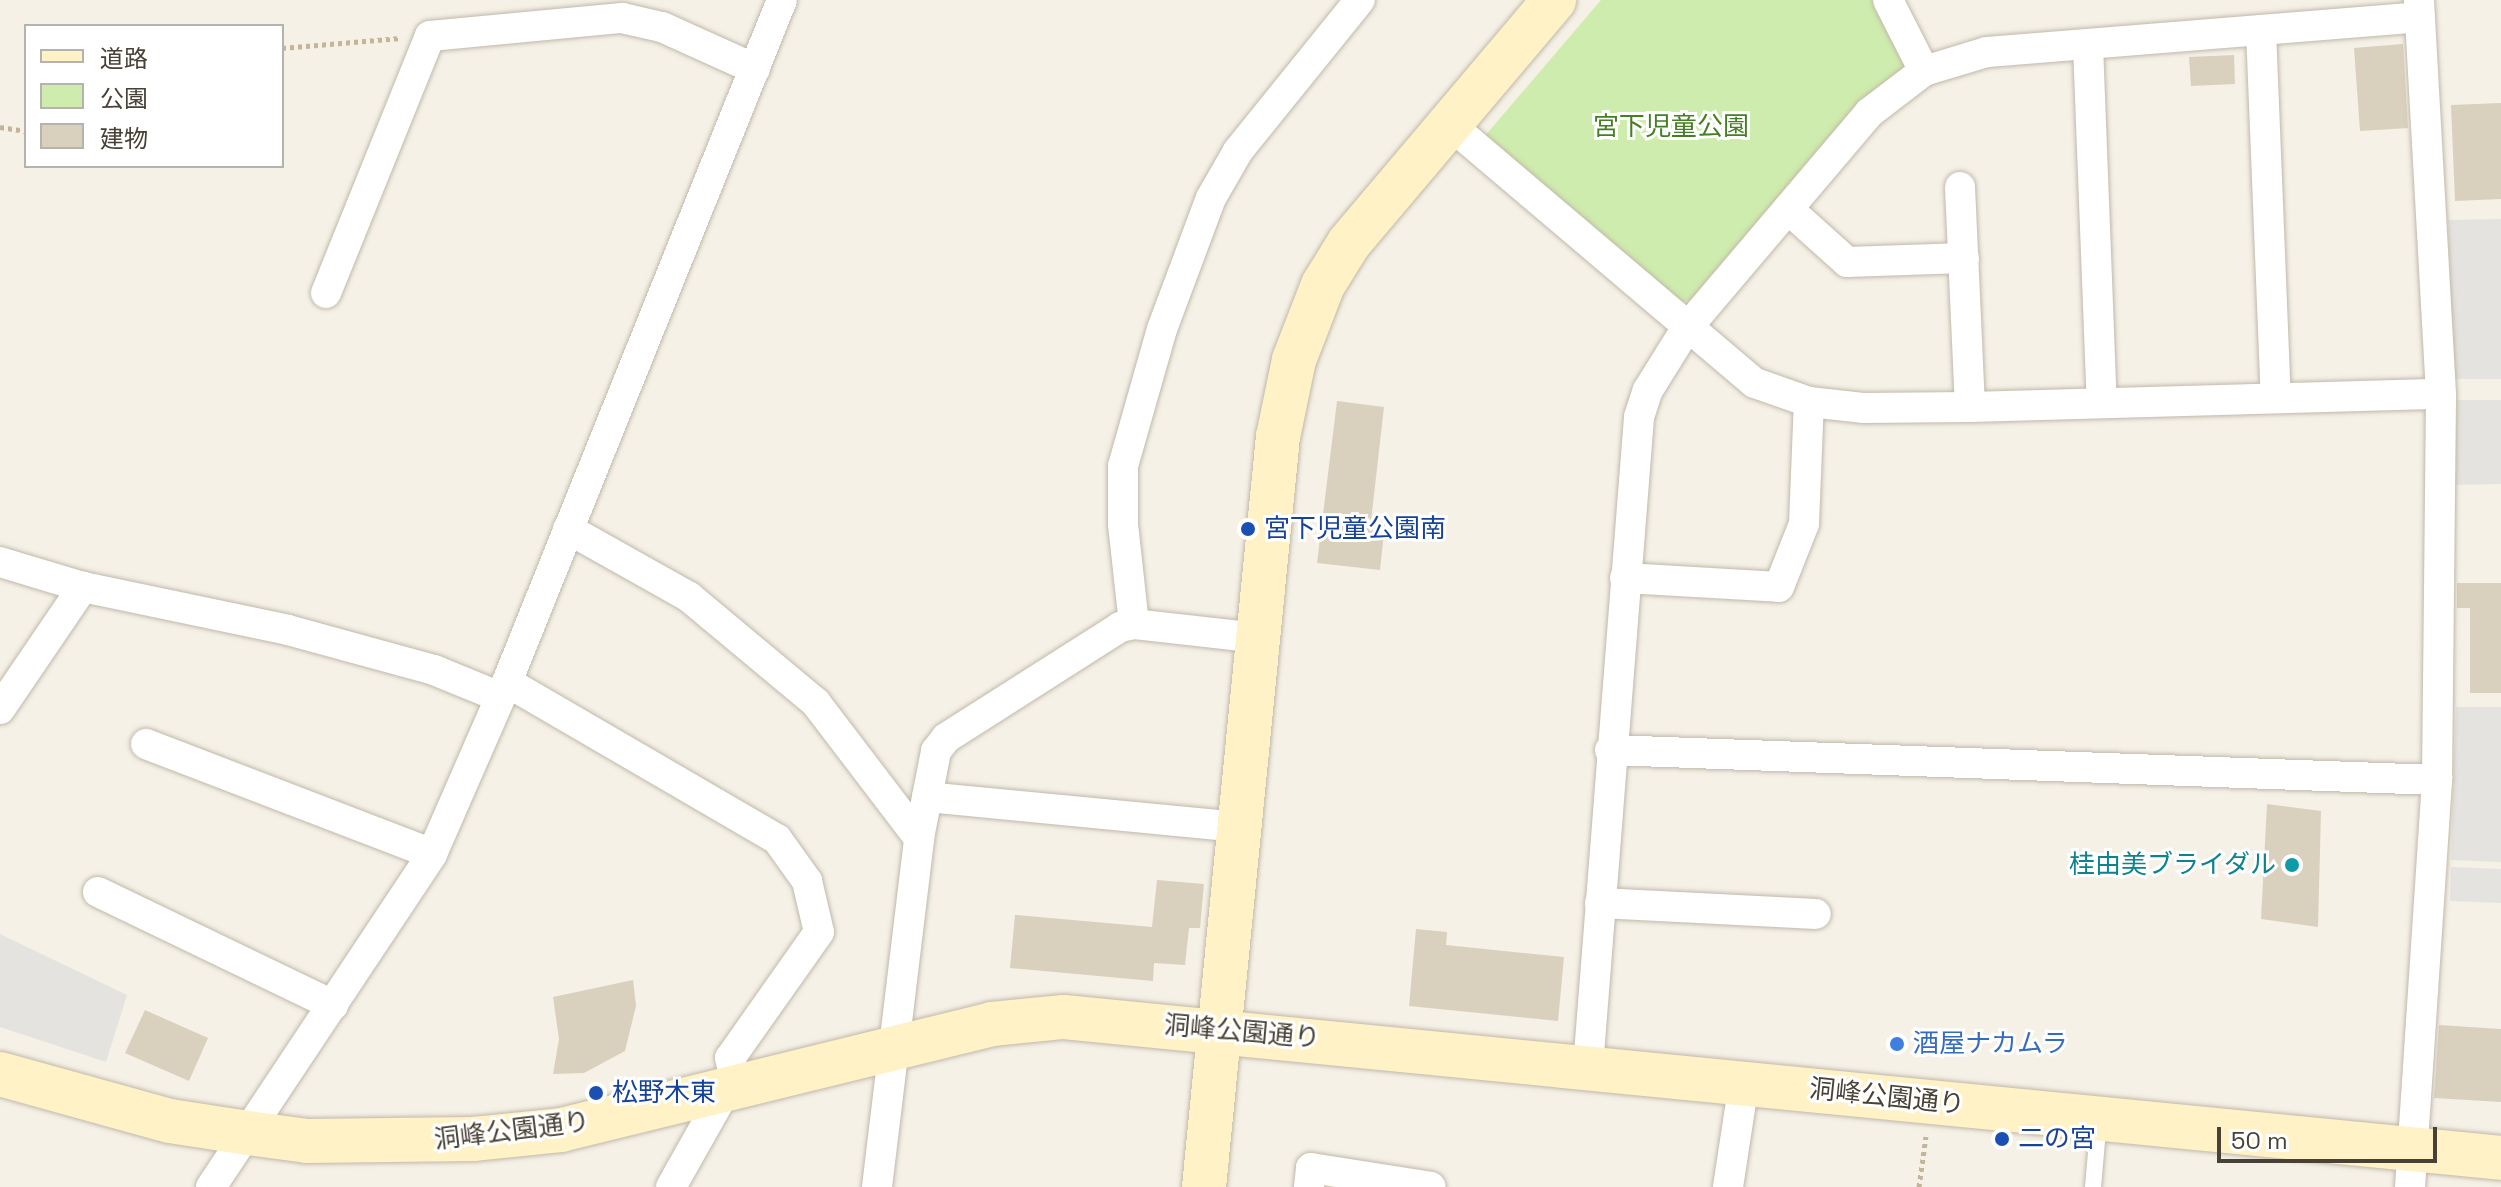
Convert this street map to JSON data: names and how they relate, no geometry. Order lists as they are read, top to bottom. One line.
{"streets":{"street":["洞峰公園通り"]},"parks":["宮下児童公園"],"places":["宮下児童公園南","桂由美ブライダル","酒屋ナカムラ","松野木東","二の宮"],"legend":["道路","公園","建物"],"scale_bar":"50 m"}
